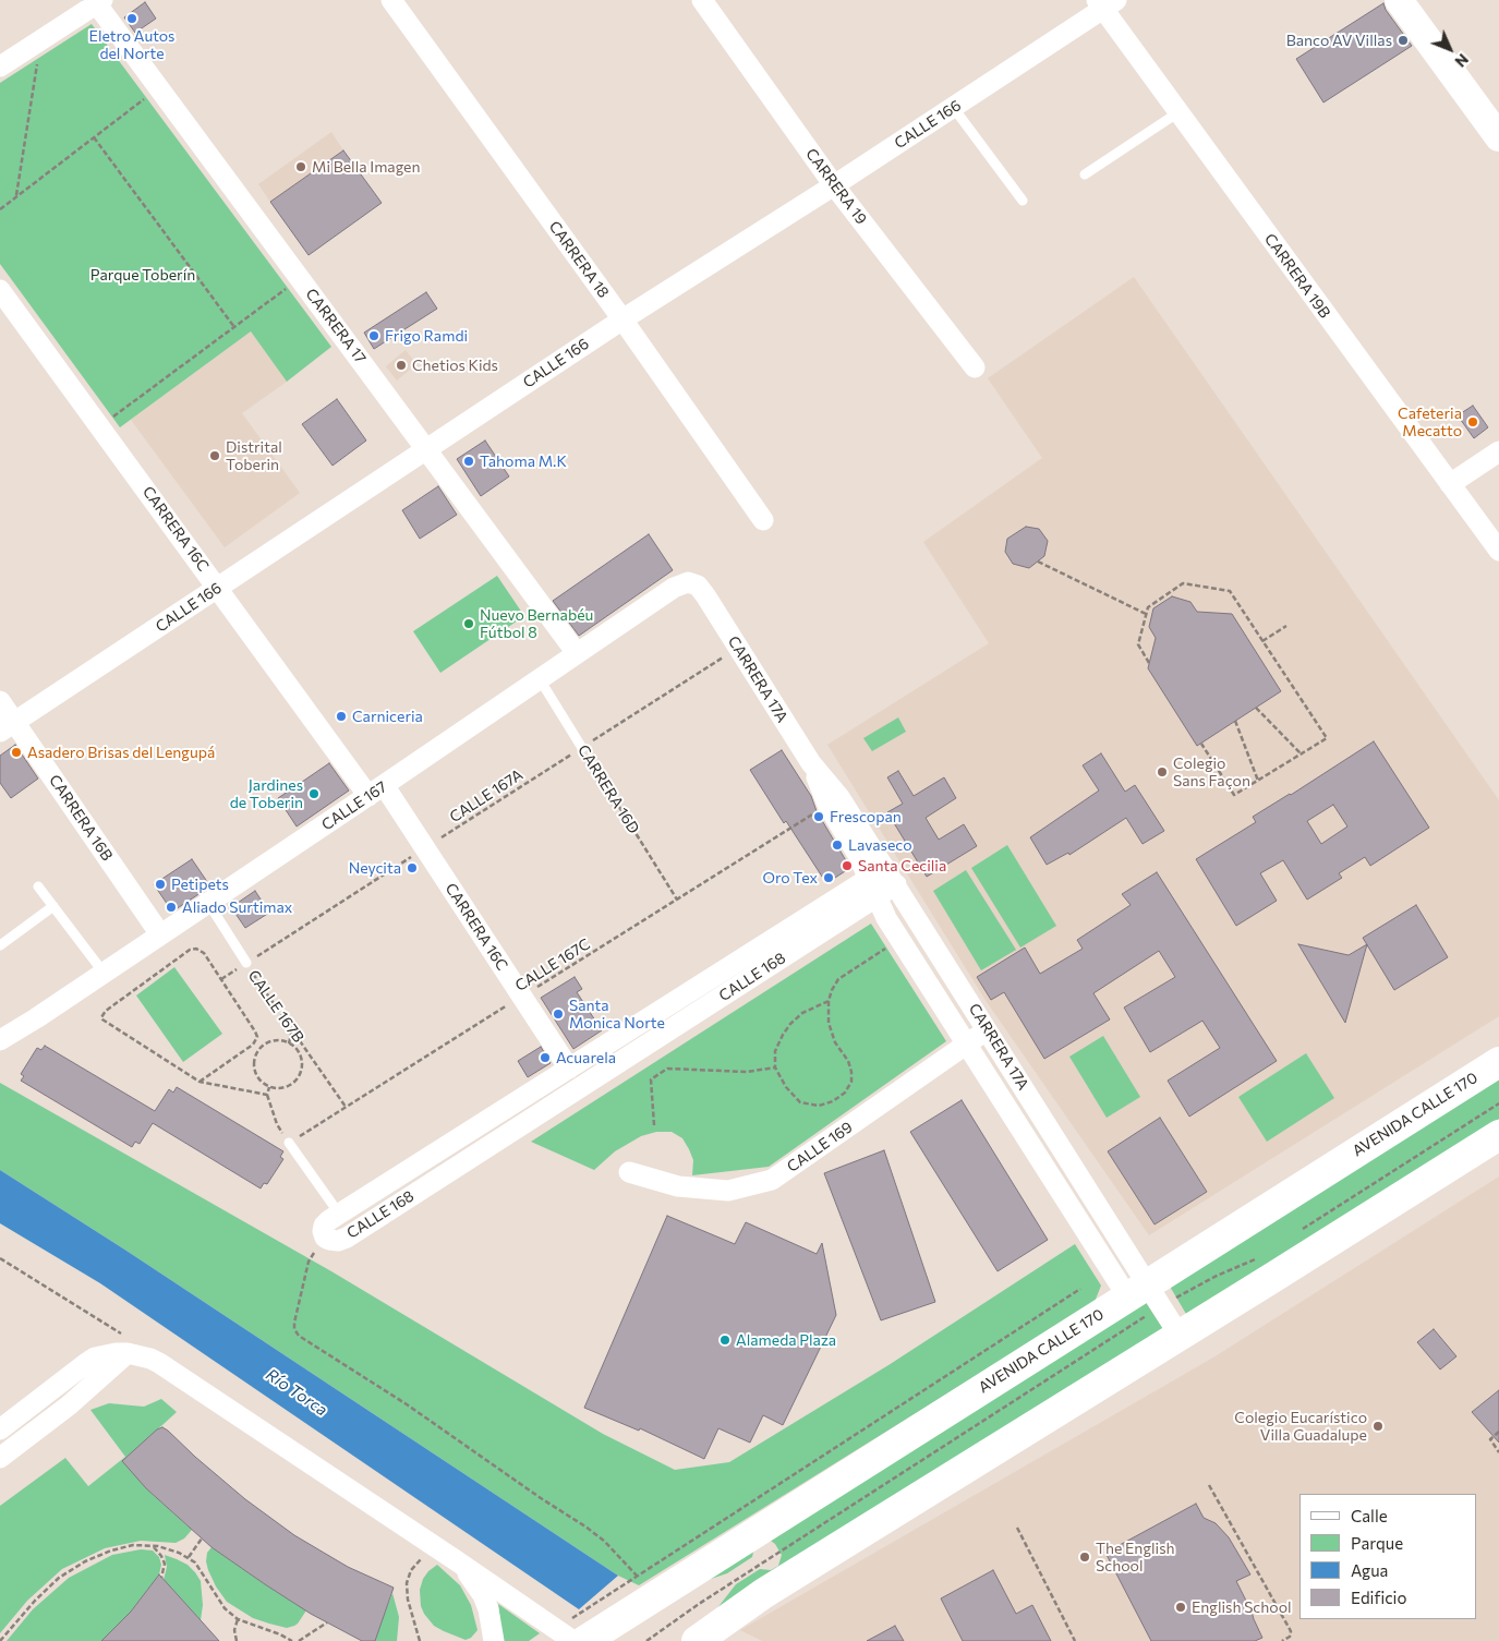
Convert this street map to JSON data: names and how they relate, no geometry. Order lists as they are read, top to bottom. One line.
{"streets":{"main road":["AVENIDA CALLE 170"],"street":["CALLE 166","CARRERA 19","CARRERA 18","CARRERA 19B","CARRERA 17","CARRERA 16C","CARRERA 17A","CALLE 167","CARRERA 16B","CALLE 168","CALLE 169"],"lane":["CARRERA 16D","CALLE 167B"],"path":["CALLE 167A","CALLE 167C"]},"crossings":[["CALLE 166","CARRERA 19"],["CALLE 166","CARRERA 18"],["CALLE 166","CARRERA 19B"],["CALLE 166","CARRERA 17"],["CALLE 166","CARRERA 16C"],["CALLE 166","CARRERA 16B"],["CARRERA 17","CALLE 167"],["CARRERA 16C","CALLE 167A"],["CARRERA 16C","CALLE 167"],["CARRERA 16C","CALLE 167C"],["CARRERA 16C","CALLE 168"],["CARRERA 17A","CALLE 167A"],["CARRERA 17A","CALLE 167"],["CARRERA 17A","CALLE 167C"],["CARRERA 17A","CALLE 168"],["CARRERA 17A","AVENIDA CALLE 170"],["CARRERA 17A","CALLE 169"],["CARRERA 16D","CALLE 167A"],["CARRERA 16D","CALLE 167"],["CARRERA 16D","CALLE 167C"],["CALLE 167A","CALLE 167B"],["CALLE 167","CARRERA 16B"],["CALLE 167","CALLE 167B"],["CALLE 167C","CALLE 167B"]],"water":["Río Torca"],"parks":["Parque Toberín"],"places":["Eletro Autos del Norte","Banco AV Villas","Mi Bella Imagen","Frigo Ramdi","Chetios Kids","Cafeteria Mecatto","Distrital Toberin","Tahoma M.K","Nuevo Bernabéu Fútbol 8","Carniceria","Asadero Brisas del Lengupá","Colegio Sans Façon","Jardines de Toberin","Frescopan","Lavaseco","Santa Cecilia","Neycita","Oro Tex","Petipets","Aliado Surtimax","Santa Monica Norte","Acuarela","Alameda Plaza","Colegio Eucarístico Villa Guadalupe","The English School","English School"],"legend":["Calle","Parque","Agua","Edificio"],"north":"bottom right"}
